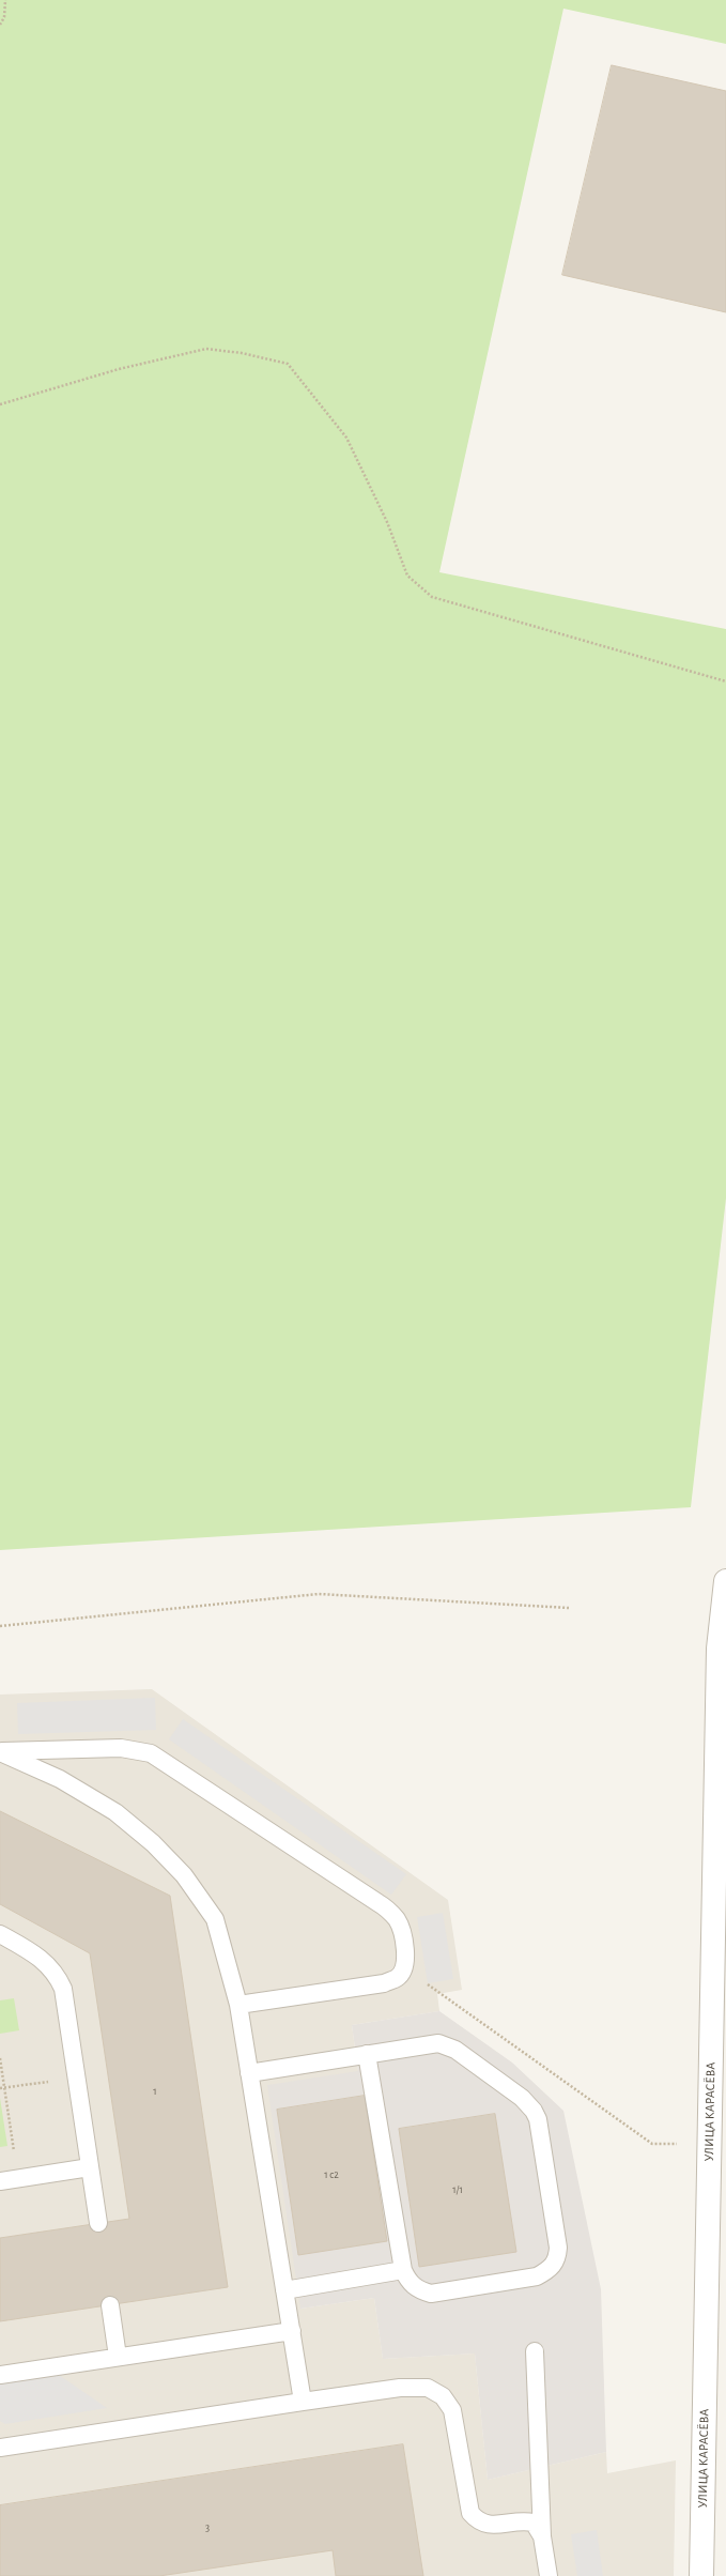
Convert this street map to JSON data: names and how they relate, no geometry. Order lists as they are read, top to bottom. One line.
{"streets":{"street":["УЛИЦА КАРАСЁВА"]},"house_numbers":["1","1 с2","1/1","3"]}
